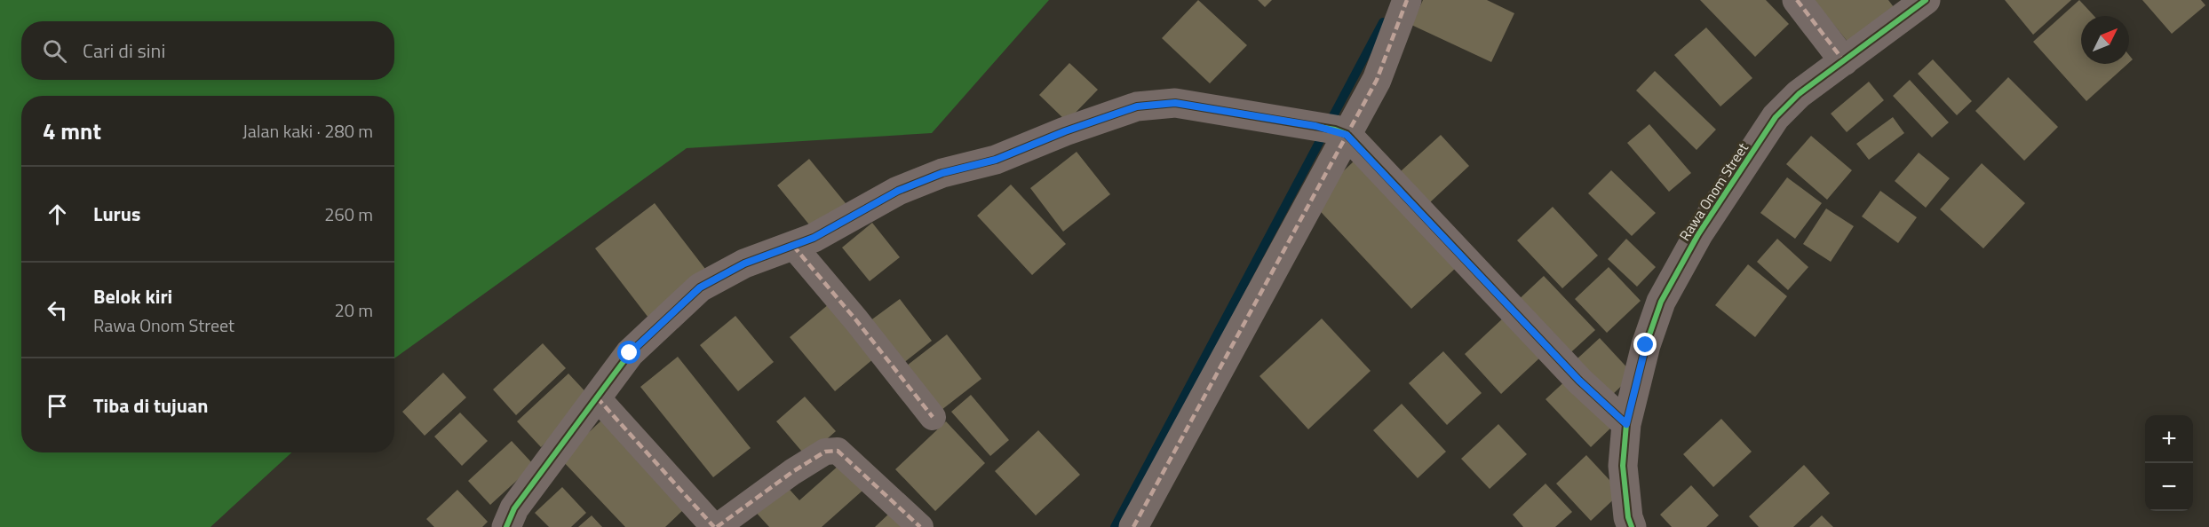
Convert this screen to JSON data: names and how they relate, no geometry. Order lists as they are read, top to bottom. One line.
{"streets":{"street":["Rawa Onom Street"]},"north":"top right","page":{"search":"Cari di sini","heading":["4 mnt","Jalan kaki · 280 m"],"list":[["Lurus","260 m"],["Belok kiri","Rawa Onom Street","20 m"],"Tiba di tujuan"],"map_buttons":["+","−"]}}
